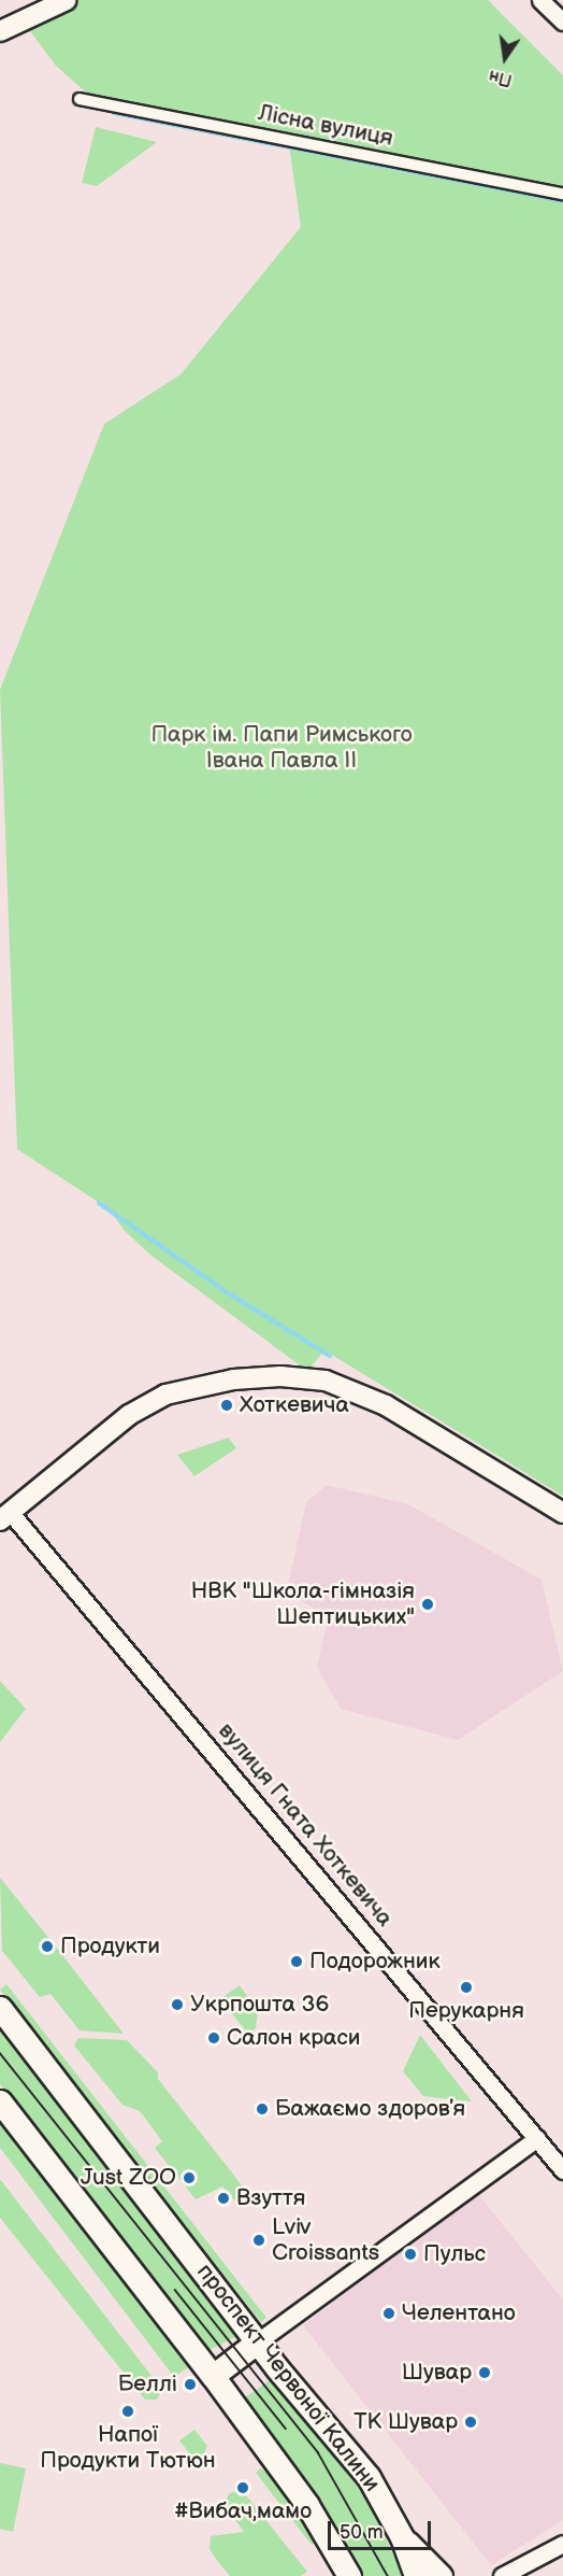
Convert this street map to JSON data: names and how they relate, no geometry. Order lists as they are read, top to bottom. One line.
{"streets":{"main road":["проспект Червоної Калини"],"street":["Лісна вулиця","вулиця Гната Хоткевича"]},"parks":["Парк ім. Папи Римського Івана Павла ІІ"],"places":["Хоткевича","НВК \"Школа-гімназія Шептицьких\"","Продукти","Подорожник","Перукарня","Укрпошта 36","Салон краси","Бажаємо здоровʼя","Just ZOO","Взуття","Lviv Croissants","Пульс","Челентано","Шувар","Беллі","Напої Продукти Тютюн","ТК Шувар","#Вибач,мамо"],"scale_bar":"50 m","north":"bottom"}
